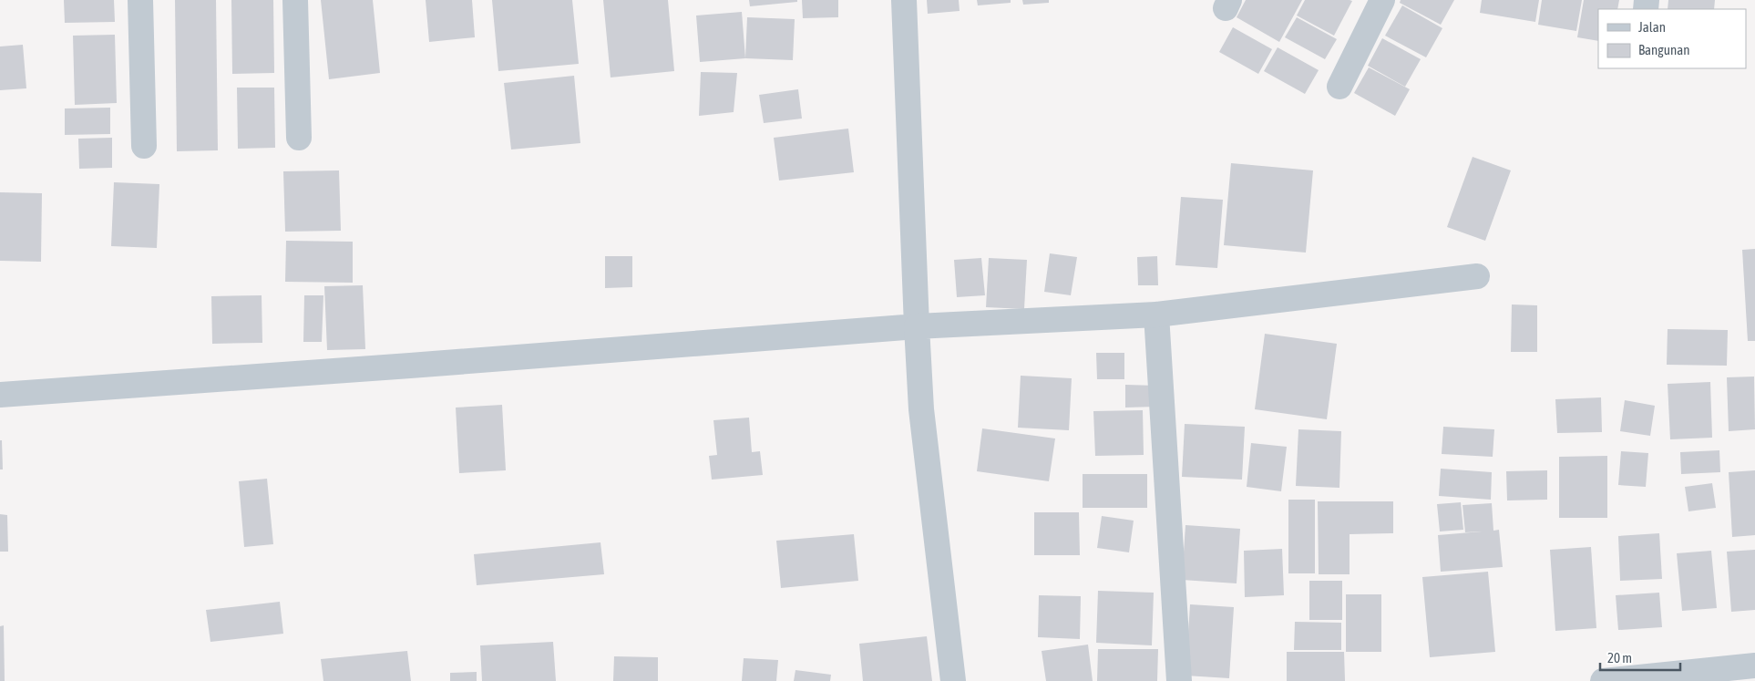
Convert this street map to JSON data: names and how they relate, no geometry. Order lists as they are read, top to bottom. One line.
{"legend":["Jalan","Bangunan"],"scale_bar":"20 m"}
